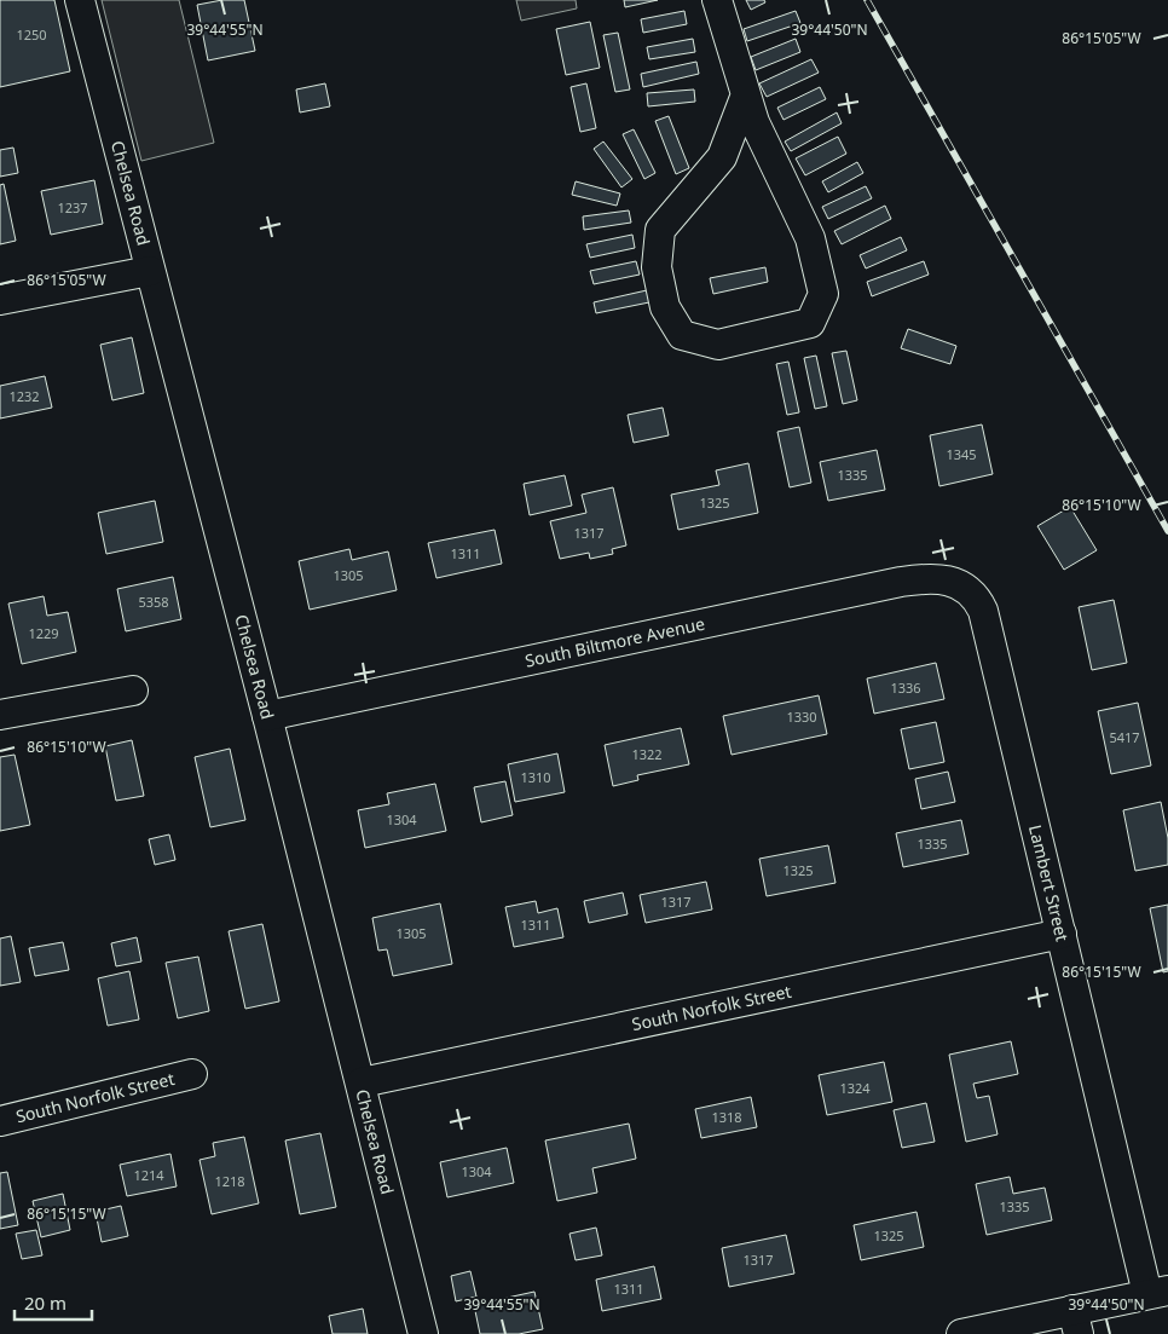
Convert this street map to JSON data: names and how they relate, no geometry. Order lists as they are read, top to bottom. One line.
{"streets":{"street":["Chelsea Road","South Biltmore Avenue","Lambert Street","South Norfolk Street"]},"crossings":[["Chelsea Road","South Biltmore Avenue"],["Chelsea Road","South Norfolk Street"],["South Biltmore Avenue","Lambert Street"],["Lambert Street","South Norfolk Street"]],"house_numbers":["1250","1237","1232","1345","1335","1325","1317","1311","1305","5358","1229","1336","1330","5417","1322","1310","1304","1335","1325","1317","1311","1305","1324","1318","1304","1214","1218","1335","1325","1317","1311"],"scale_bar":"20 m","coordinates":["39°44'55\"N","39°44'50\"N","86°15'05\"W","86°15'10\"W","86°15'15\"W"]}
